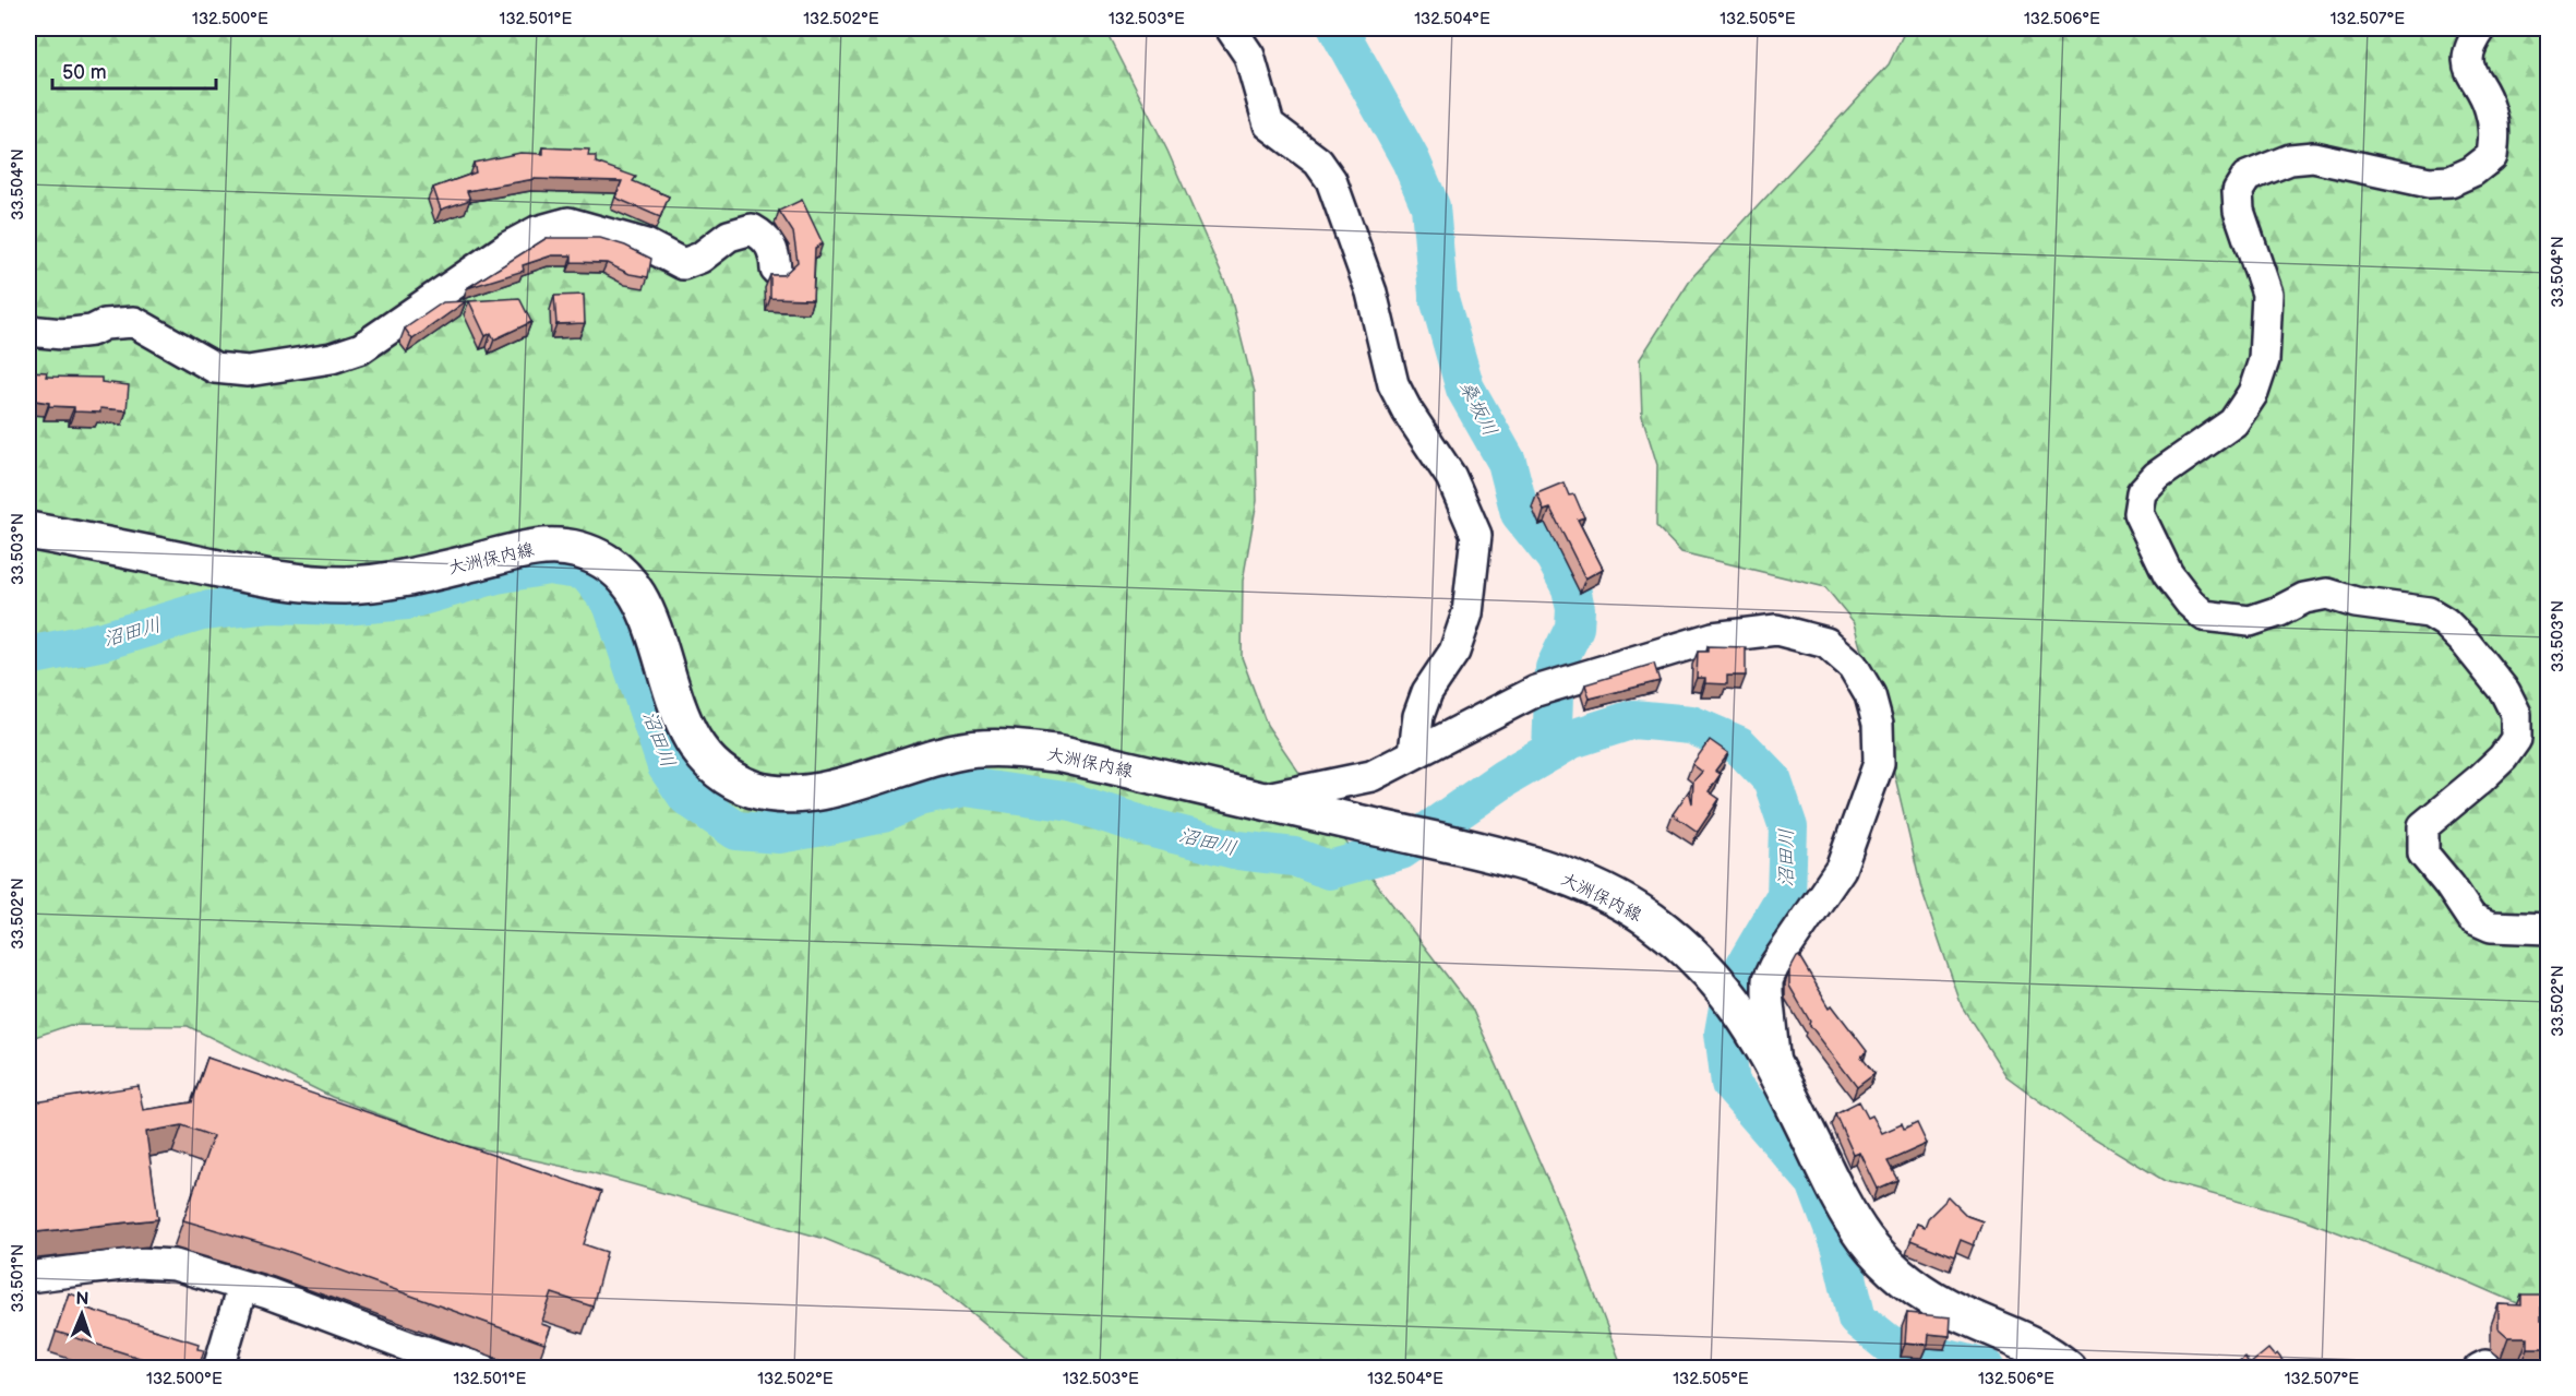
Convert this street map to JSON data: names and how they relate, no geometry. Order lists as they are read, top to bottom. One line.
{"streets":{"main road":["大洲保内線"]},"water":["桑坂川","沼田川"],"scale_bar":"50 m","north":"top","coordinates":["132.500°E","132.501°E","132.502°E","132.503°E","132.504°E","132.505°E","132.506°E","132.507°E","33.504°N","33.503°N","33.502°N","33.501°N"]}
